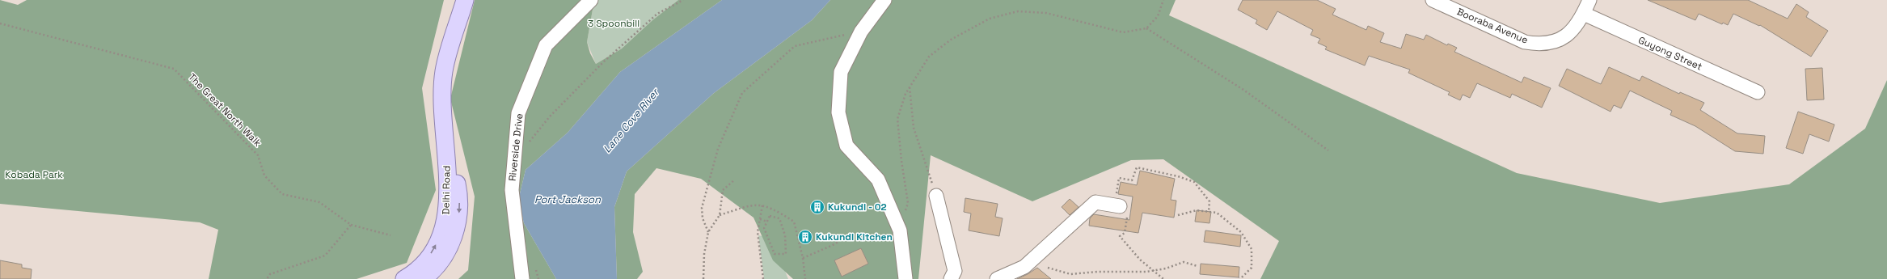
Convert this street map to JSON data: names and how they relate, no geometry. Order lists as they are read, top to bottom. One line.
{"streets":{"main road":["Delhi Road"],"street":["Booraba Avenue","Guyong Street","Riverside Drive"],"path":["The Great North Walk"]},"crossings":[["Booraba Avenue","Guyong Street"]],"water":["Lane Cove River","Port Jackson"],"parks":["3 Spoonbill","Kobada Park"],"places":{"building":["Kukundi - 02","Kukundi Kitchen"]}}
